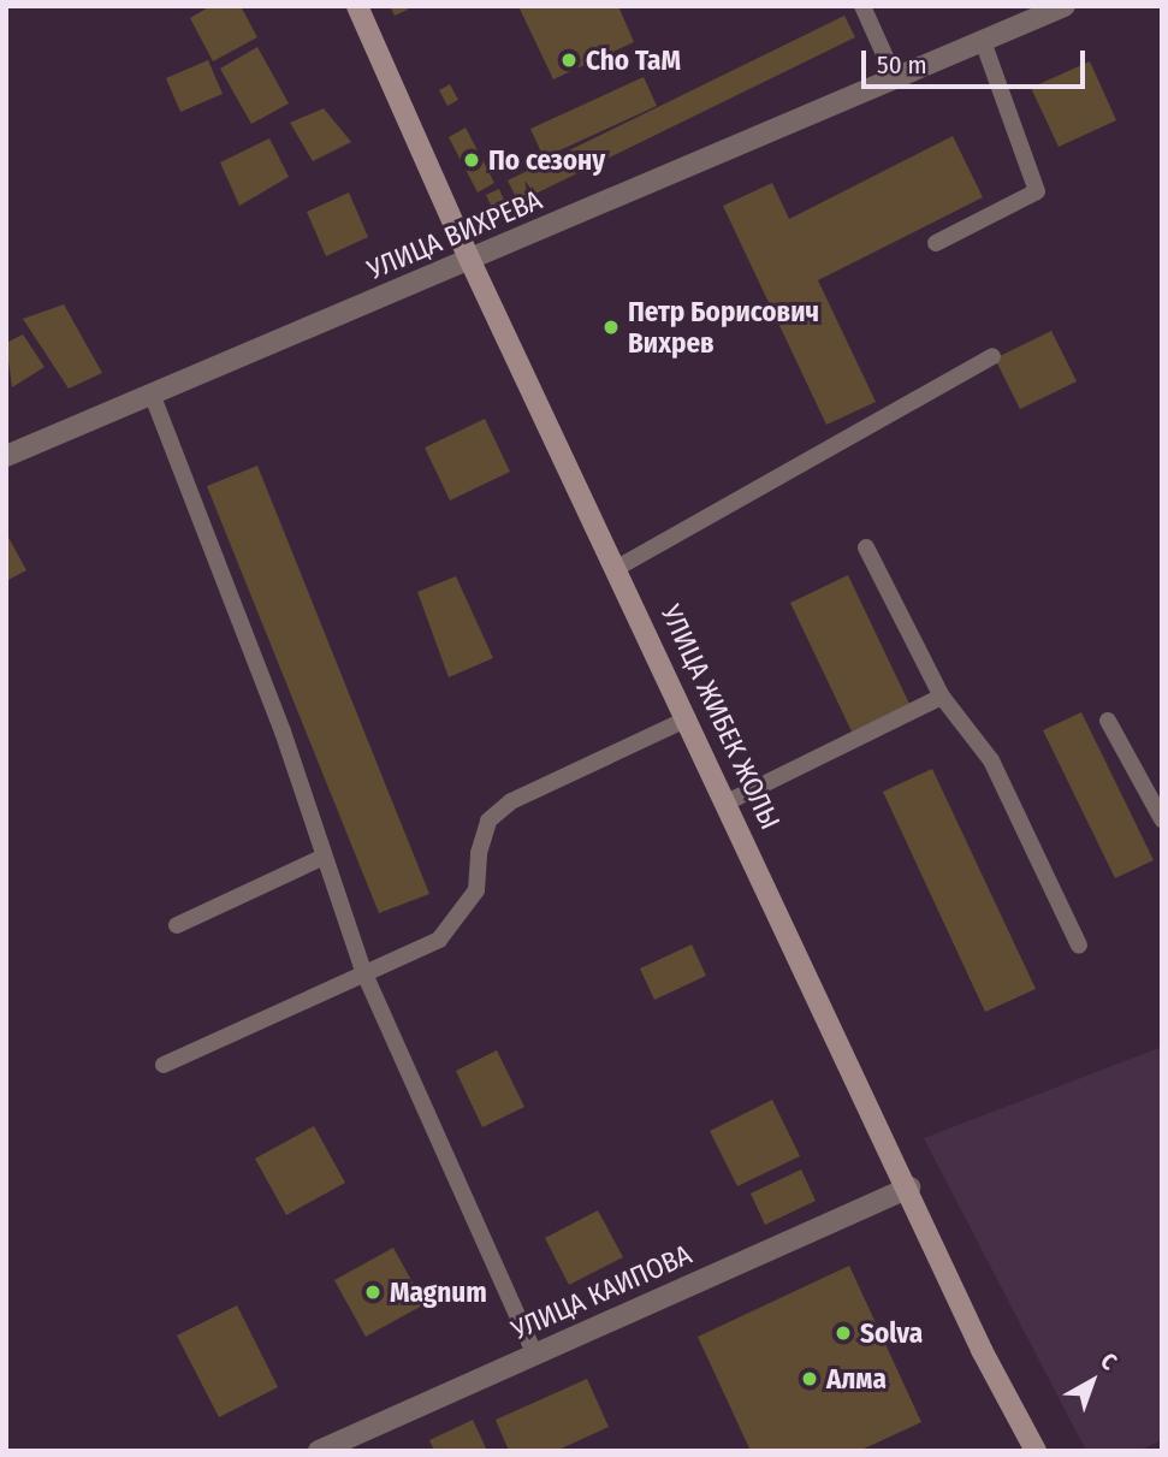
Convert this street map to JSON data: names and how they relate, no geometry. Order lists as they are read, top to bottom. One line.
{"streets":{"main road":["УЛИЦА ЖИБЕК ЖОЛЫ"],"street":["УЛИЦА ВИХРЕВА","УЛИЦА КАИПОВА"]},"crossings":[["УЛИЦА ВИХРЕВА","УЛИЦА ЖИБЕК ЖОЛЫ"],["УЛИЦА ЖИБЕК ЖОЛЫ","УЛИЦА КАИПОВА"]],"places":["Cho TaM","По сезону","Петр Борисович Вихрев","Magnum","Solva","Алма"],"scale_bar":"50 m","north":"top right"}
